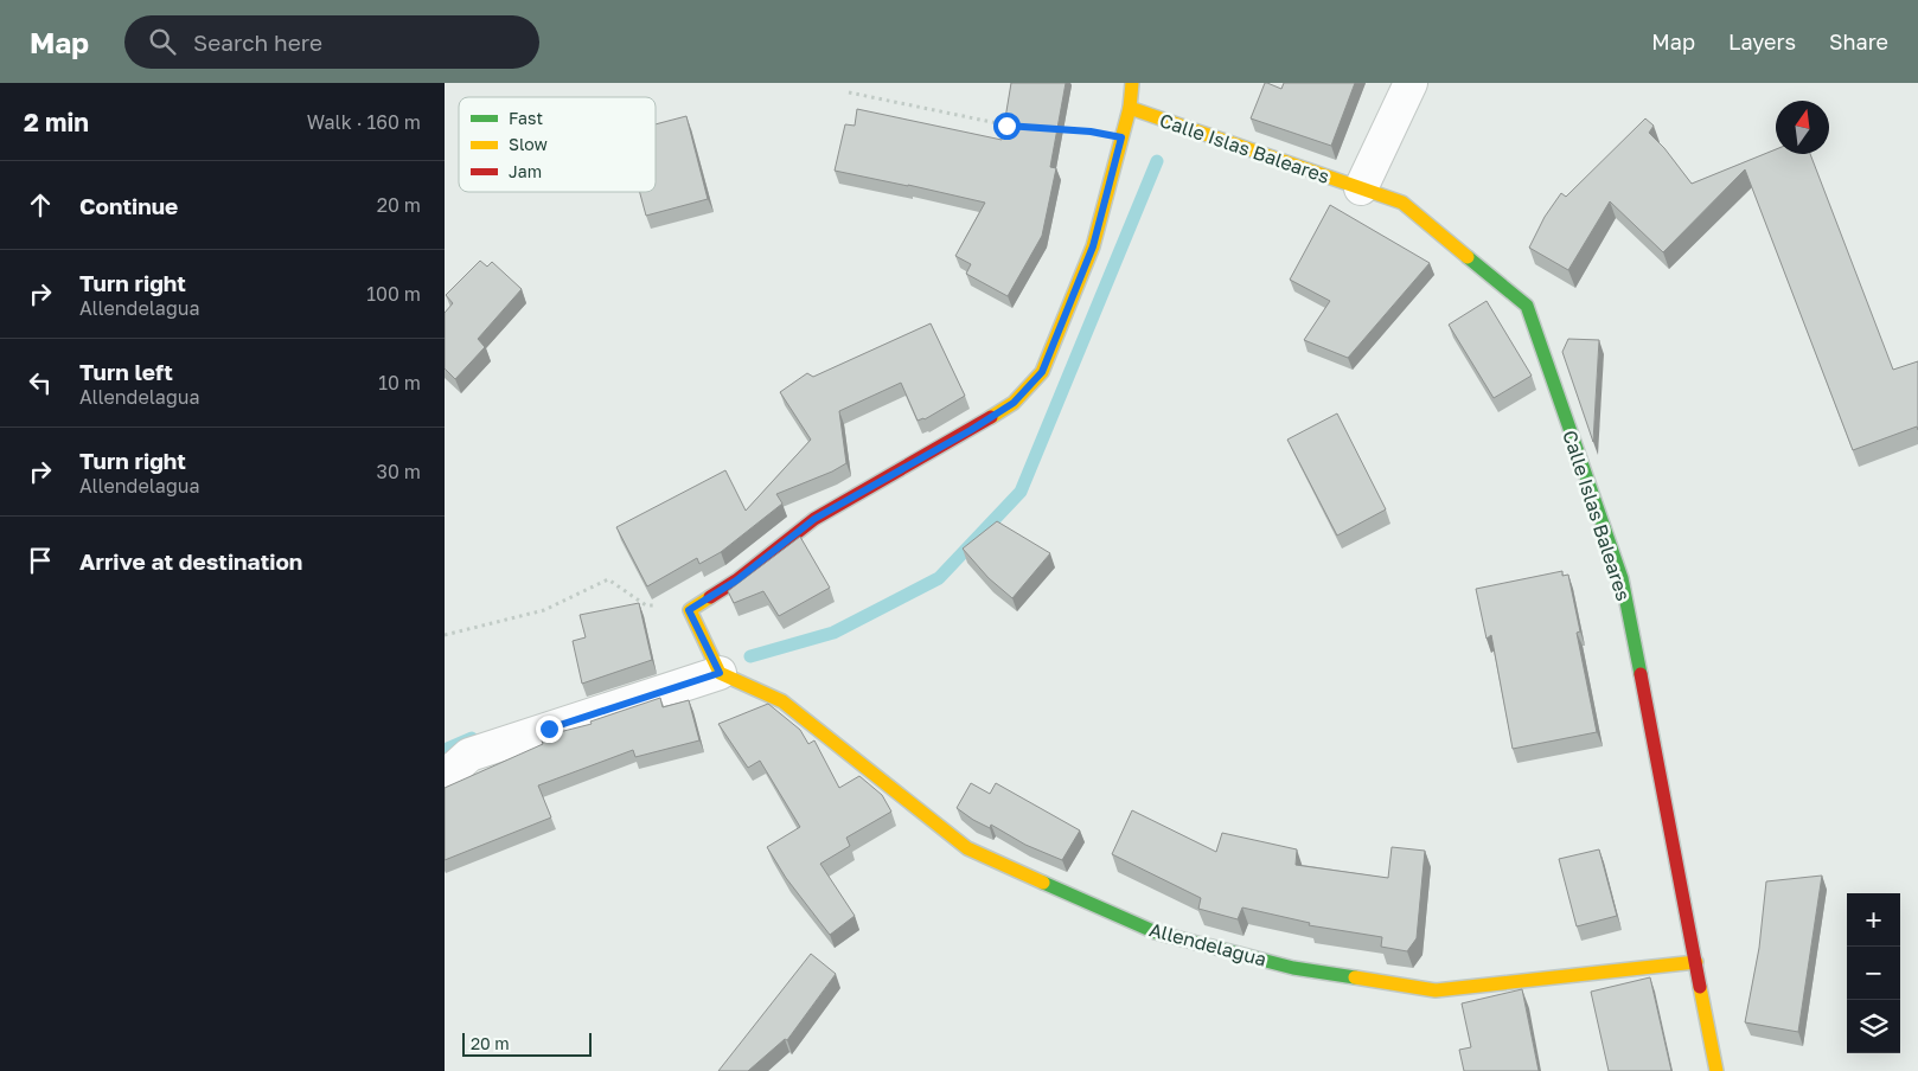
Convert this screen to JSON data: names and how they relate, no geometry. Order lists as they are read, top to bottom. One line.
{"streets":{"street":["Calle Islas Baleares","Allendelagua"]},"crossings":[["Calle Islas Baleares","Allendelagua"]],"legend":["Fast","Slow","Jam"],"scale_bar":"20 m","north":"top","page":{"header":"Map","search":"Search here","nav":["Map","Layers","Share"],"heading":["2 min","Walk · 160 m"],"list":[["Continue","20 m"],["Turn right","Allendelagua","100 m"],["Turn left","Allendelagua","10 m"],["Turn right","Allendelagua","30 m"],"Arrive at destination"],"map_buttons":["+","−"],"scale":"20 m"}}
